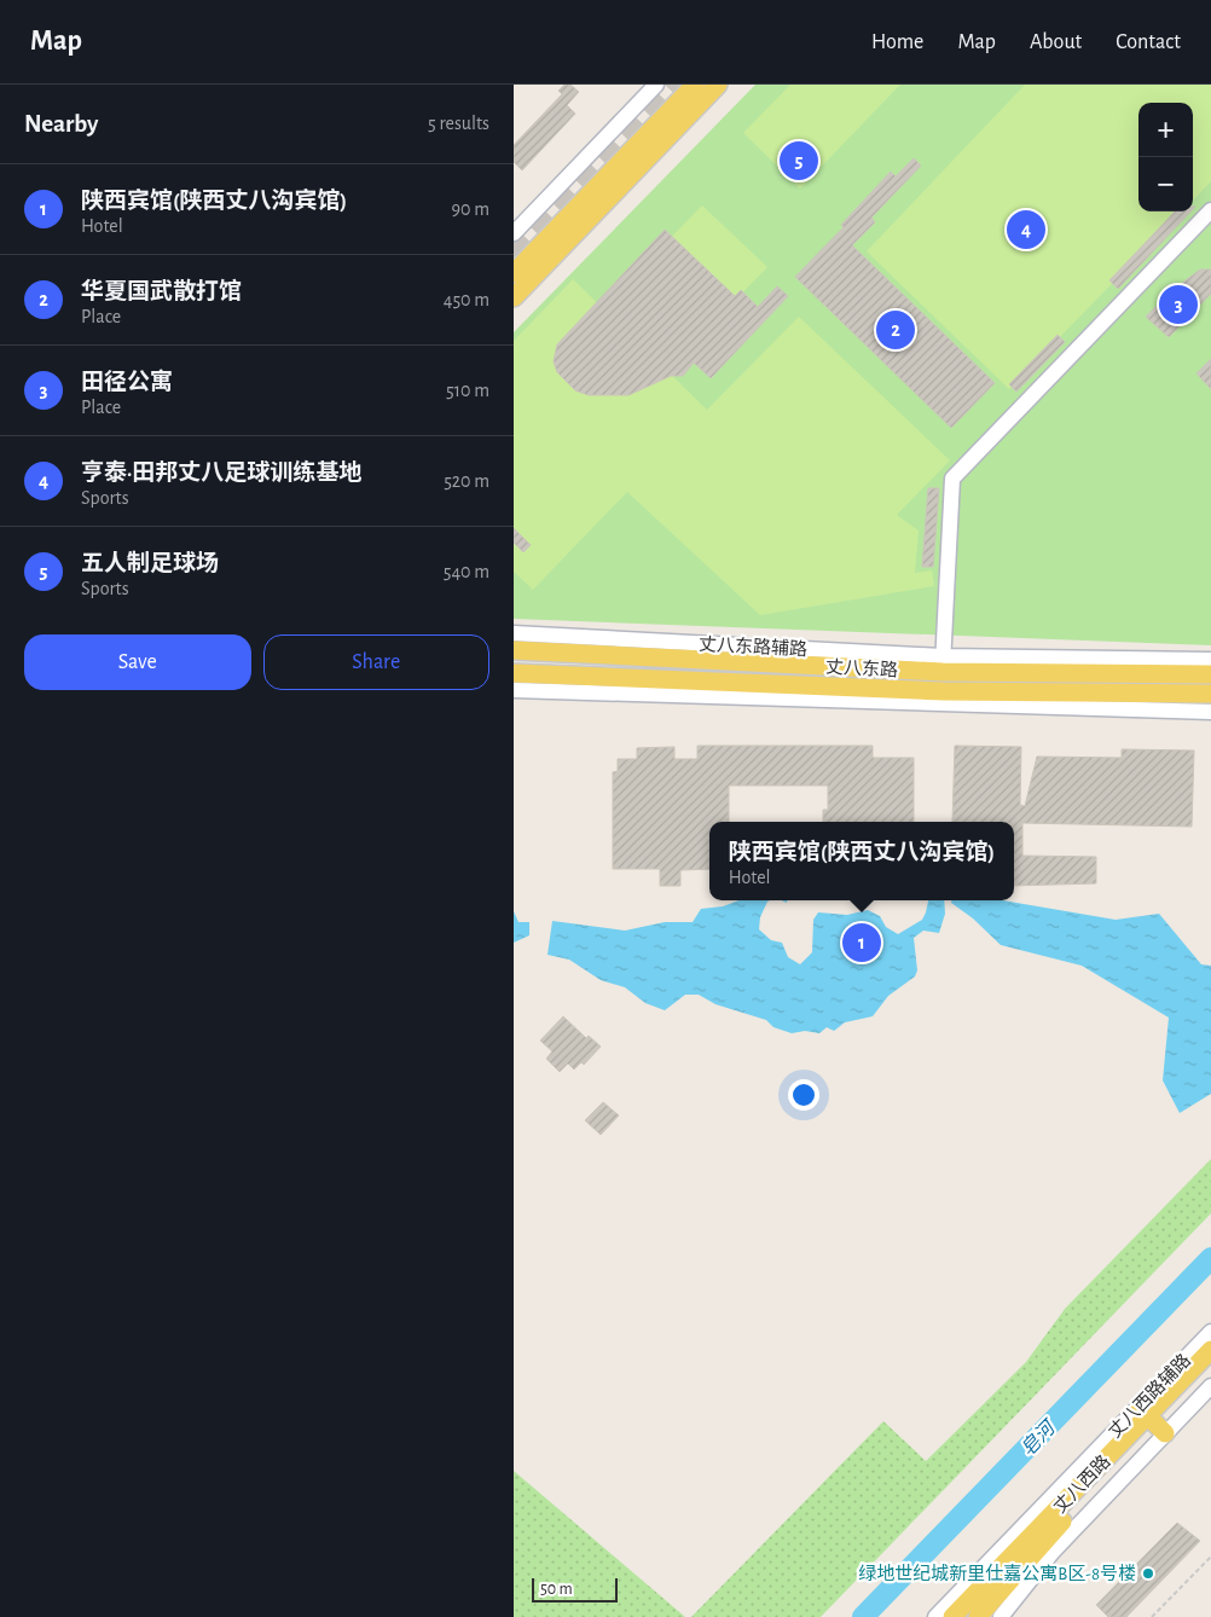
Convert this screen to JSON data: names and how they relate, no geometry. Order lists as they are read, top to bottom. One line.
{"streets":{"main road":["丈八东路","丈八西路"],"street":["丈八东路辅路","丈八西路辅路"]},"crossings":[["丈八东路辅路","丈八东路"],["丈八西路辅路","丈八西路"]],"water":["皂河"],"places":["绿地世纪城新里仕嘉公寓B区-8号楼"],"scale_bar":"50 m","page":{"header":"Map","nav":["Home","Map","About","Contact"],"heading":["Nearby","5 results"],"map_buttons":["+","−"],"pins":["5","4","3","2","1"],"list":[{"mark":"1","name":"陕西宾馆(陕西丈八沟宾馆)","note":"Hotel","value":"90 m"},{"mark":"2","name":"华夏国武散打馆","note":"Place","value":"450 m"},{"mark":"3","name":"田径公寓","note":"Place","value":"510 m"},{"mark":"4","name":"亨泰·田邦丈八足球训练基地","note":"Sports","value":"520 m"},{"mark":"5","name":"五人制足球场","note":"Sports","value":"540 m"}],"buttons":["Save","Share"],"popup":["陕西宾馆(陕西丈八沟宾馆)","Hotel"],"scale":"50 m"}}
